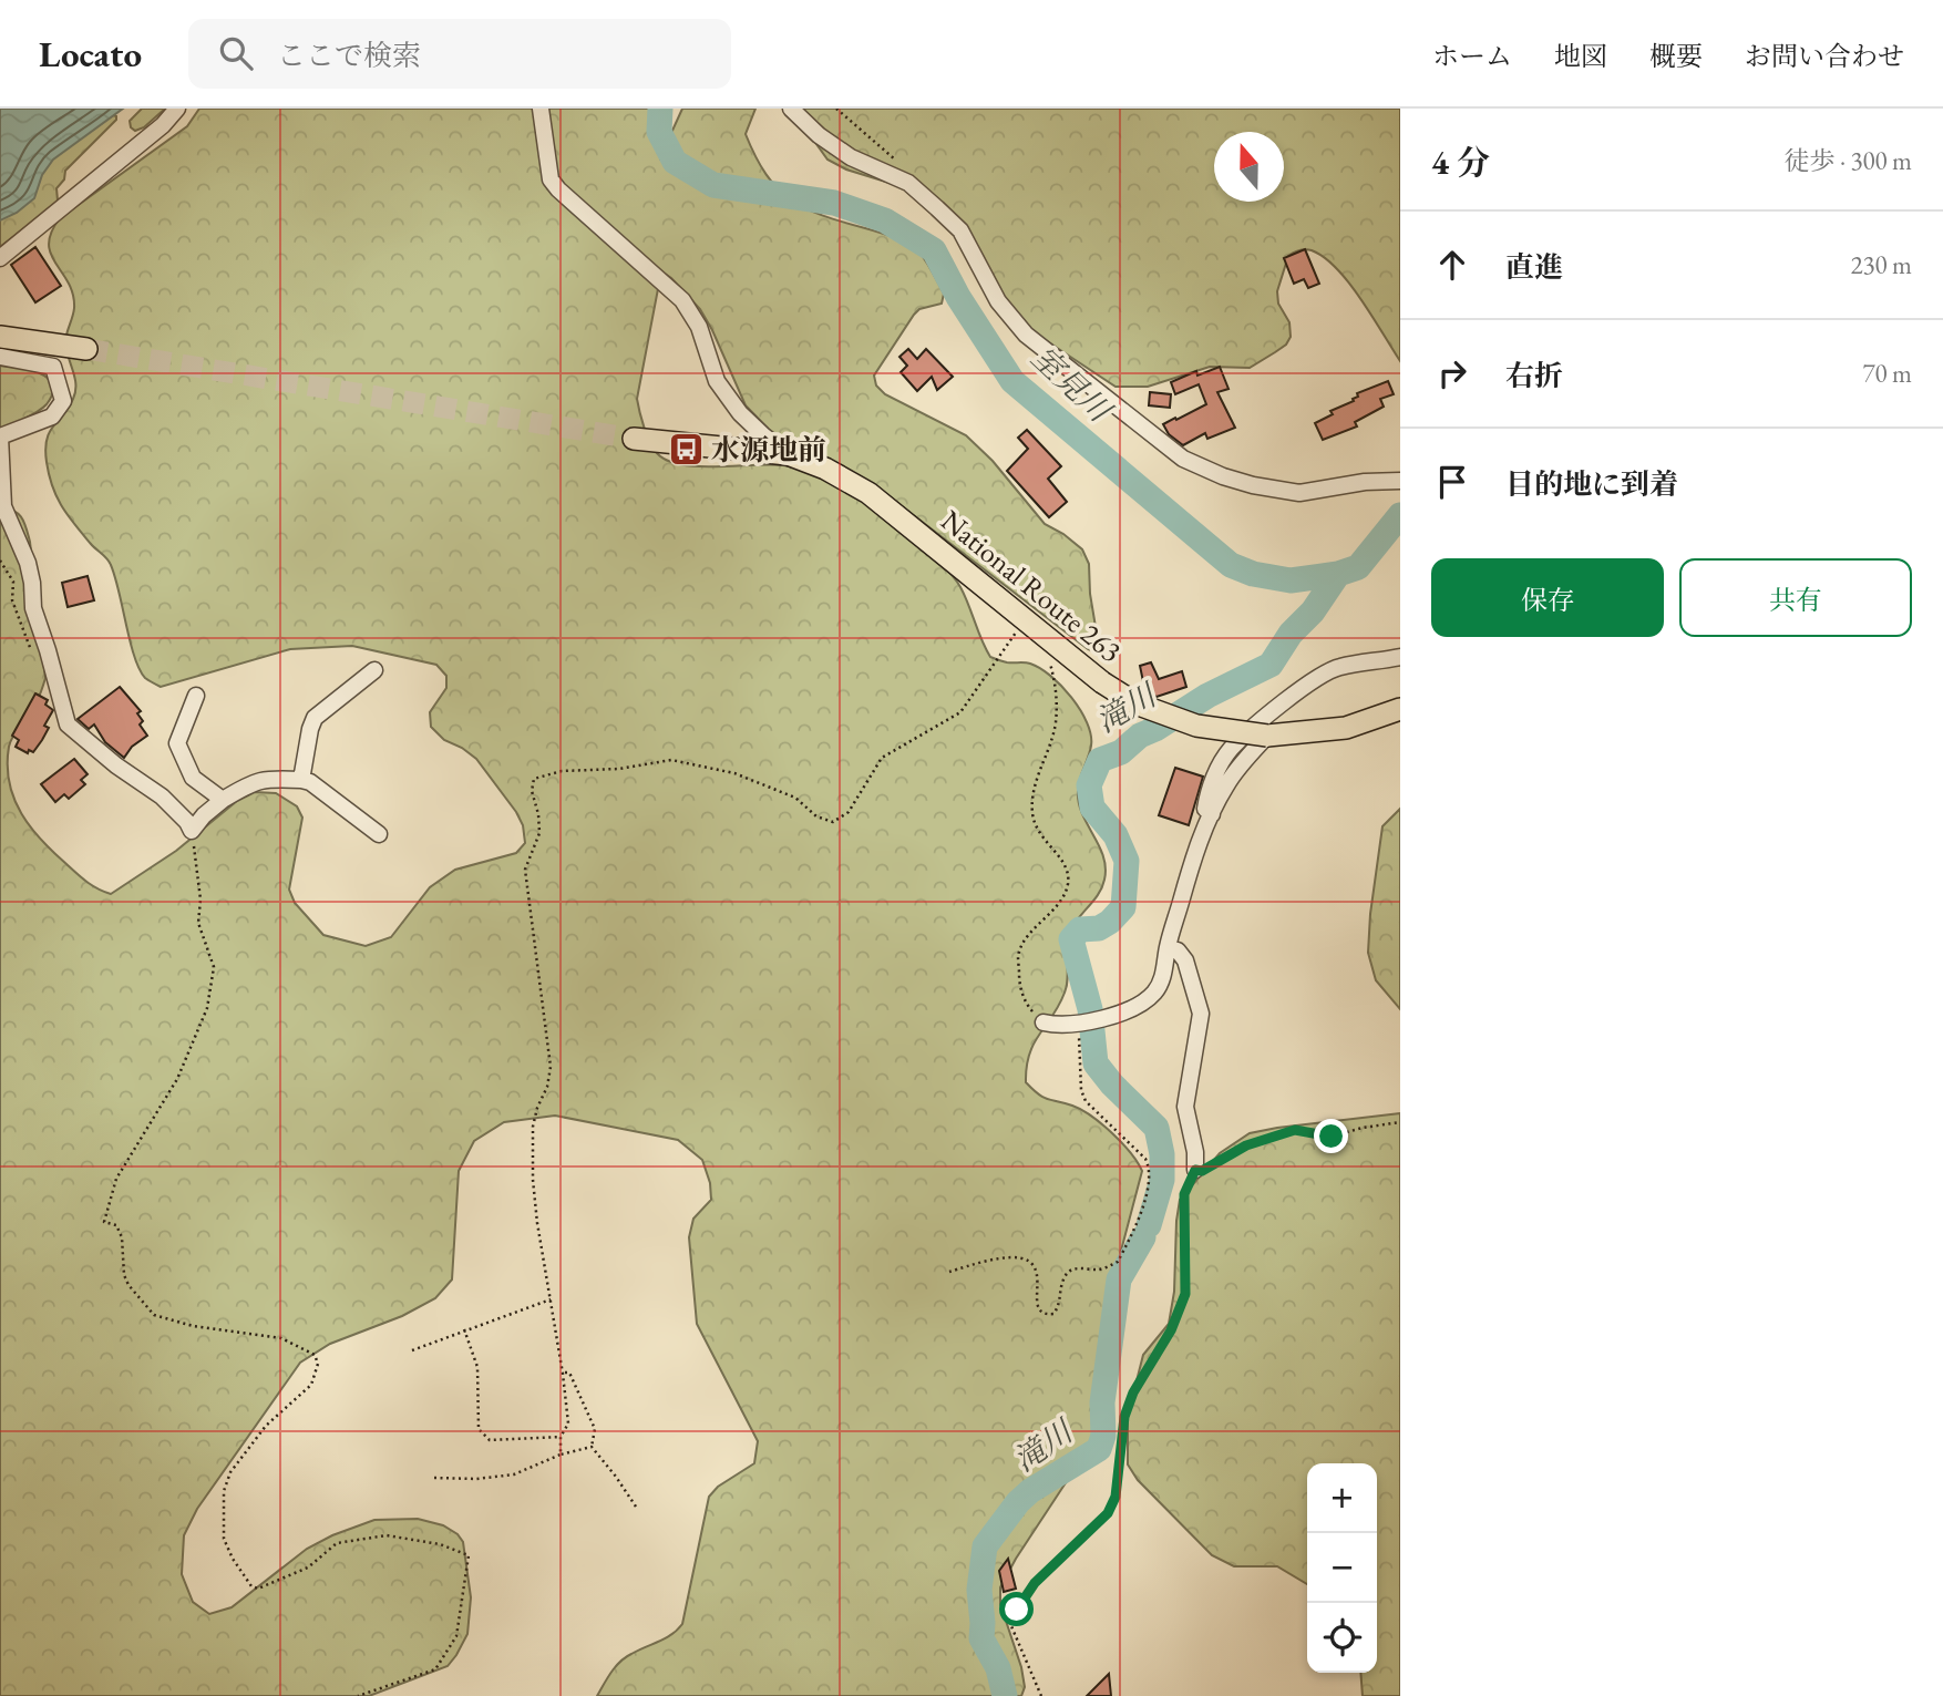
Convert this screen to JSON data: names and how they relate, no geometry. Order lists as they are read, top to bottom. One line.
{"streets":{"highway":["National Route 263"]},"water":["室見川","滝川"],"places":{"bus stop":["水源地前"]},"north":"top","page":{"header":"Locato","search":"ここで検索","nav":["ホーム","地図","概要","お問い合わせ"],"heading":["4 分","徒歩 · 300 m"],"list":[["直進","230 m"],["右折","70 m"],"目的地に到着"],"buttons":["保存","共有"],"map_buttons":["+","−"]}}
